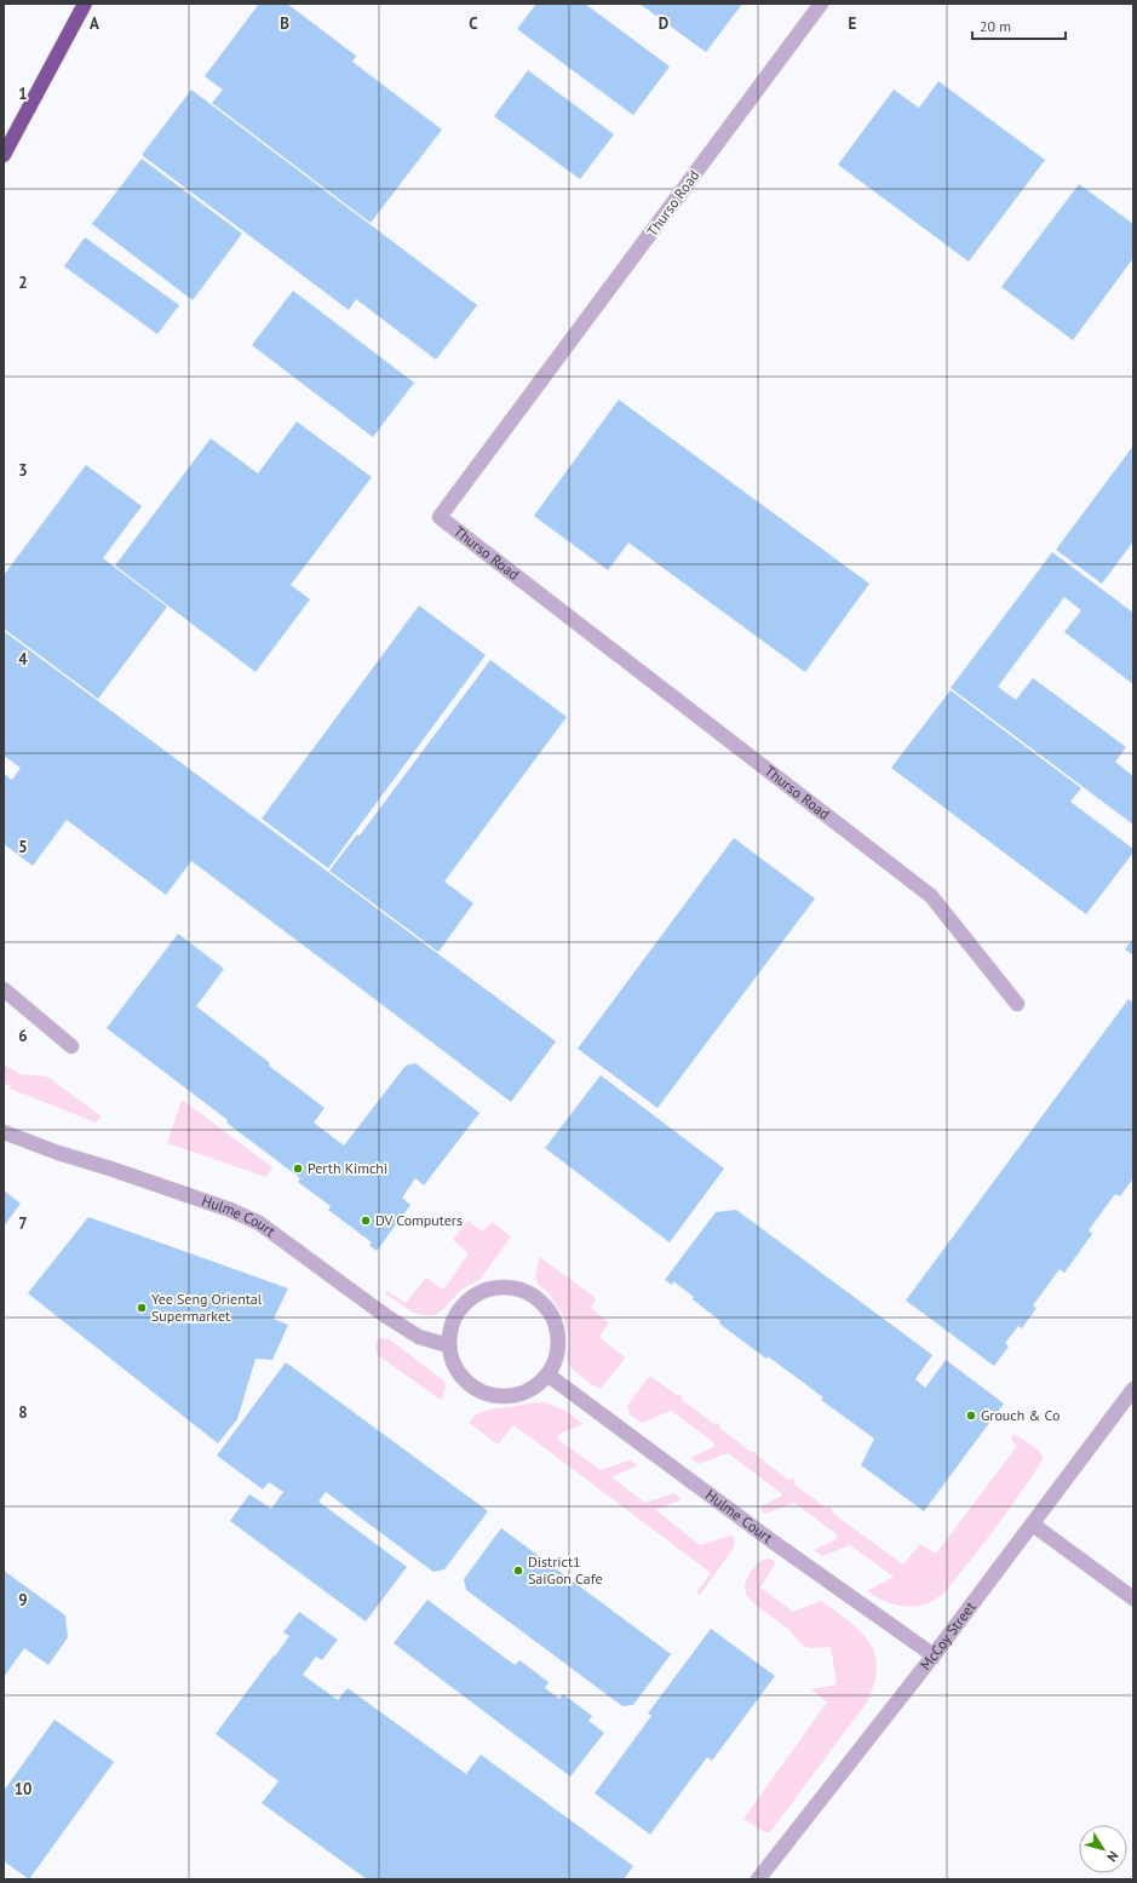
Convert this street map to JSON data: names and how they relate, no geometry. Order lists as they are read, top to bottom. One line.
{"streets":{"street":["Thurso Road","Hulme Court","McCoy Street"]},"crossings":[["Hulme Court","McCoy Street"]],"places":["Perth Kimchi","DV Computers","Yee Seng Oriental Supermarket","Grouch & Co","District1 SaiGon Cafe"],"scale_bar":"20 m","north":"bottom right","grid":{"columns":["A","B","C","D","E"],"rows":["1","2","3","4","5","6","7","8","9","10"]}}
